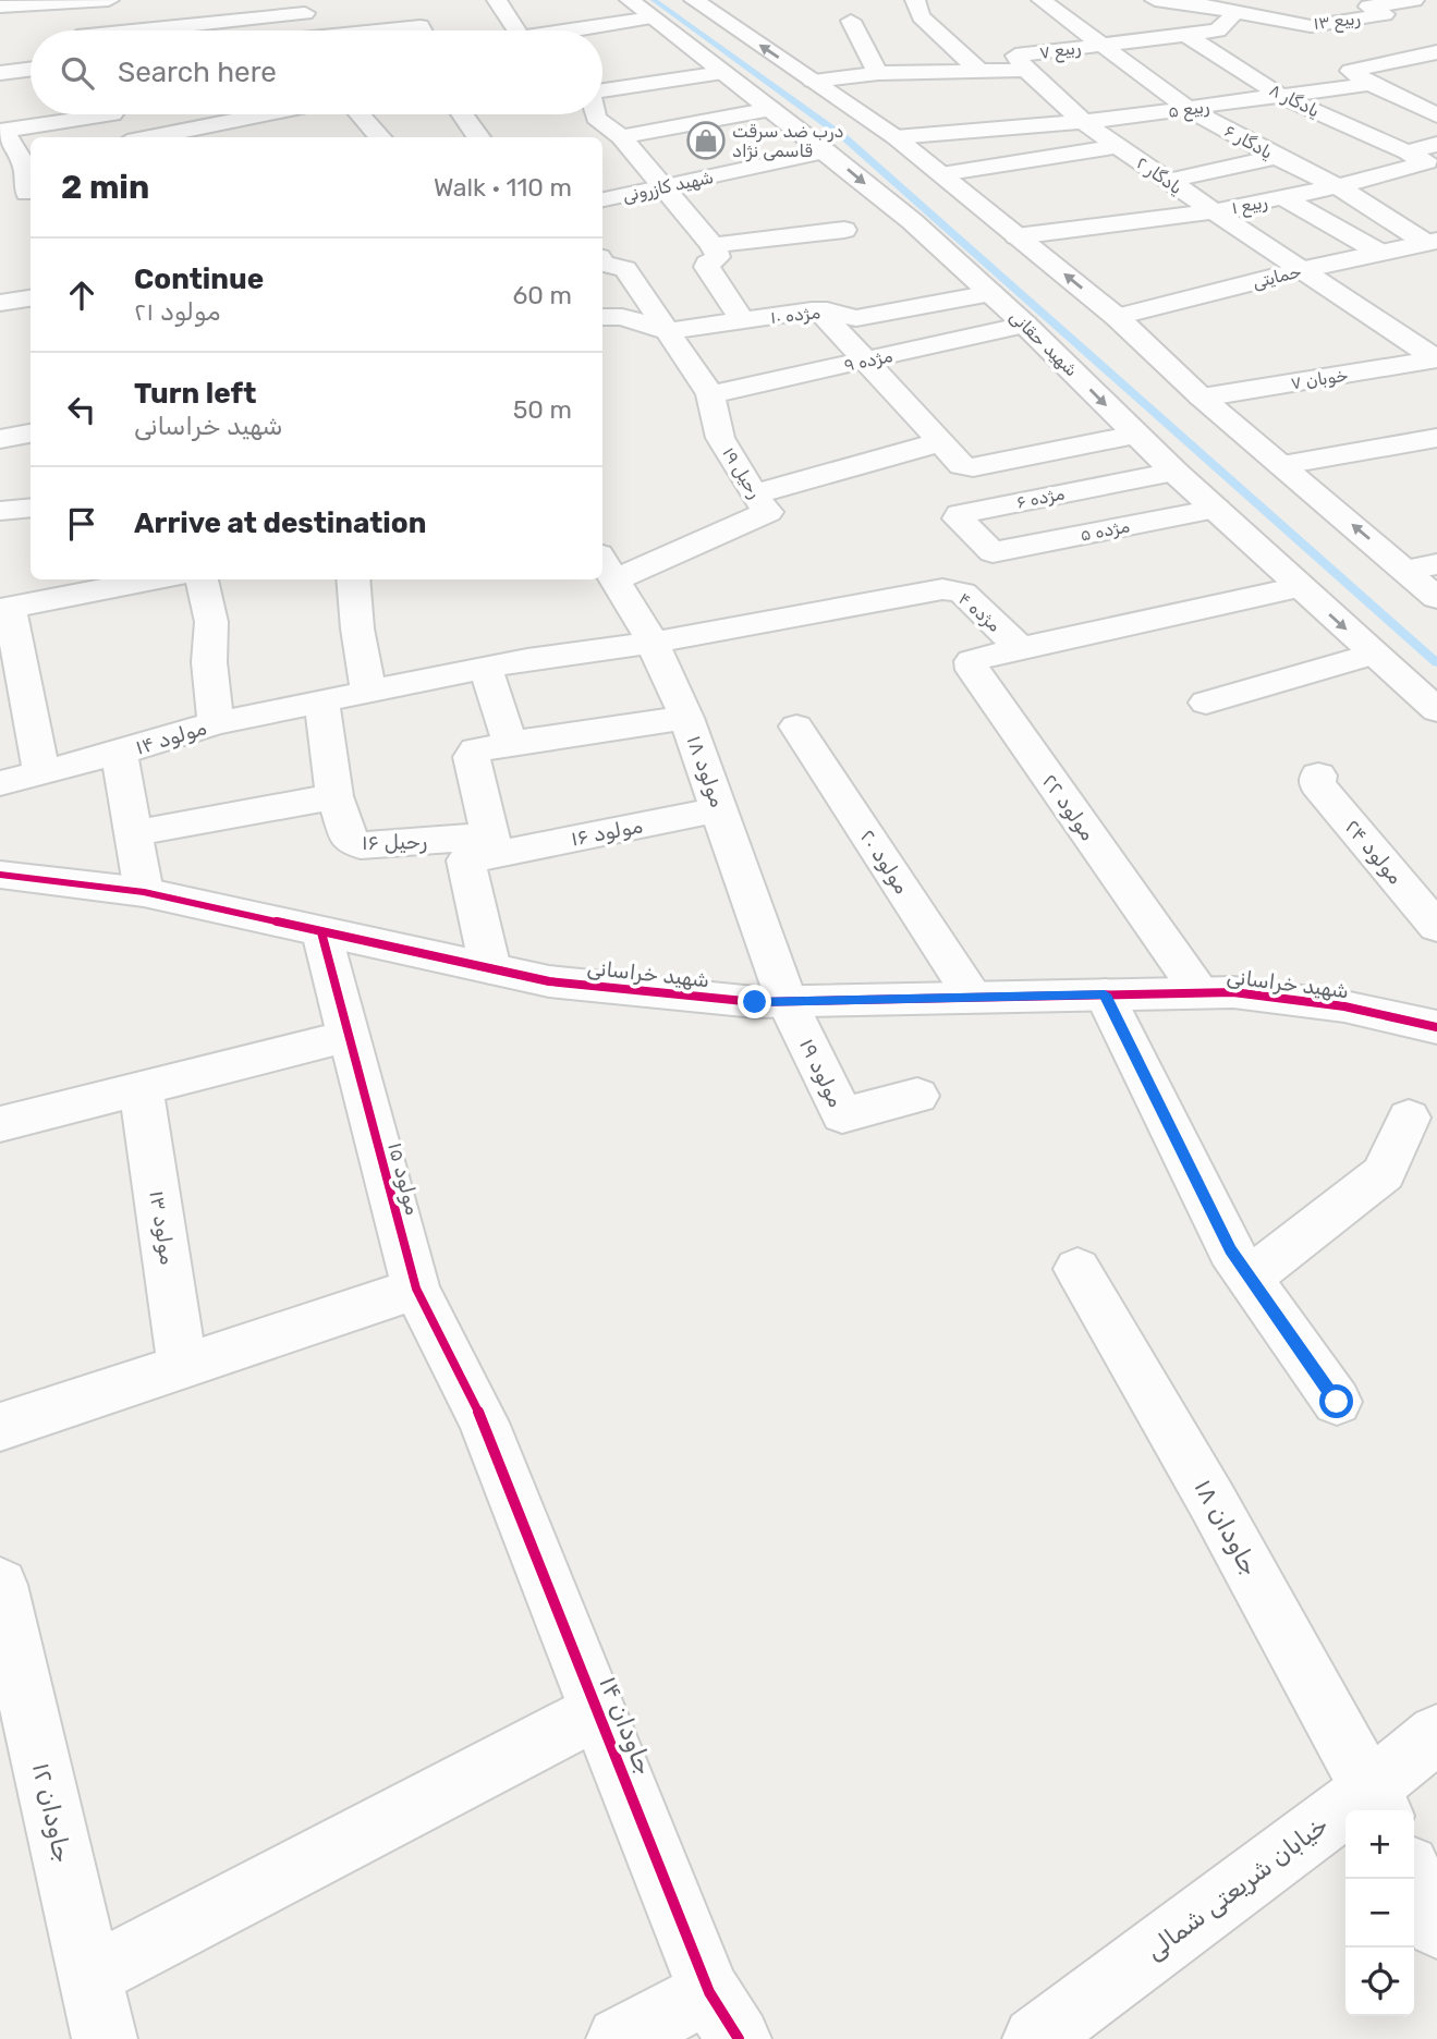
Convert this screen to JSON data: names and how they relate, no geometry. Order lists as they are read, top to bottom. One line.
{"streets":{"street":["ربیع ۱۳","ربیع ۷","یادگار ۸","ربیع ۵","یادگار ۶","یادگار ۲","شهید کازرونی","ربیع ۱","حمایتی","مژده ۱۰","شهید حقانی","مژده ۹","خوبان ۷","رحیل ۱۹","مژده ۶","مژده ۵","مژده ۴","مولود ۱۴","مولود ۱۸","مولود ۲۲","مولود ۱۶","رحیل ۱۶","مولود ۲۴","مولود ۲۰","شهید خراسانی","مولود ۱۹","مولود ۱۵","مولود ۱۳","جاودان ۱۸","جاودان ۱۴","جاودان ۱۲","خیابان شریعتی شمالی"]},"crossings":[["ربیع ۱۳","ربیع ۷"],["ربیع ۷","یادگار ۸"],["ربیع ۷","یادگار ۶"],["ربیع ۷","یادگار ۲"],["یادگار ۸","ربیع ۵"],["یادگار ۸","ربیع ۱"],["ربیع ۵","یادگار ۶"],["ربیع ۵","یادگار ۲"],["ربیع ۵","شهید کازرونی"],["یادگار ۶","ربیع ۱"],["یادگار ۶","حمایتی"],["یادگار ۲","ربیع ۱"],["یادگار ۲","حمایتی"],["یادگار ۲","خوبان ۷"],["شهید کازرونی","شهید حقانی"],["مژده ۱۰","شهید حقانی"],["مژده ۱۰","رحیل ۱۹"],["شهید حقانی","مژده ۹"],["شهید حقانی","مژده ۶"],["شهید حقانی","مژده ۵"],["شهید حقانی","مژده ۴"],["مژده ۹","رحیل ۱۹"],["رحیل ۱۹","مولود ۱۸"],["مژده ۶","مژده ۵"],["مژده ۴","مولود ۱۴"],["مژده ۴","مولود ۱۸"],["مژده ۴","مولود ۲۲"],["مژده ۴","رحیل ۱۶"],["مولود ۱۴","شهید خراسانی"],["مولود ۱۸","مولود ۱۶"],["مولود ۱۸","شهید خراسانی"],["مولود ۱۸","مولود ۱۹"],["مولود ۲۲","شهید خراسانی"],["مولود ۱۶","رحیل ۱۶"],["مولود ۱۶","شهید خراسانی"],["مولود ۲۰","شهید خراسانی"],["شهید خراسانی","مولود ۱۹"],["شهید خراسانی","مولود ۱۵"],["مولود ۱۵","جاودان ۱۴"],["جاودان ۱۸","خیابان شریعتی شمالی"]],"places":{"shop":["درب ضد سرقت قاسمی نژاد"]},"page":{"search":"Search here","heading":["2 min","Walk · 110 m"],"list":[["Continue","مولود ۲۱","60 m"],["Turn left","شهید خراسانی","50 m"],"Arrive at destination"],"map_buttons":["+","−"]}}
